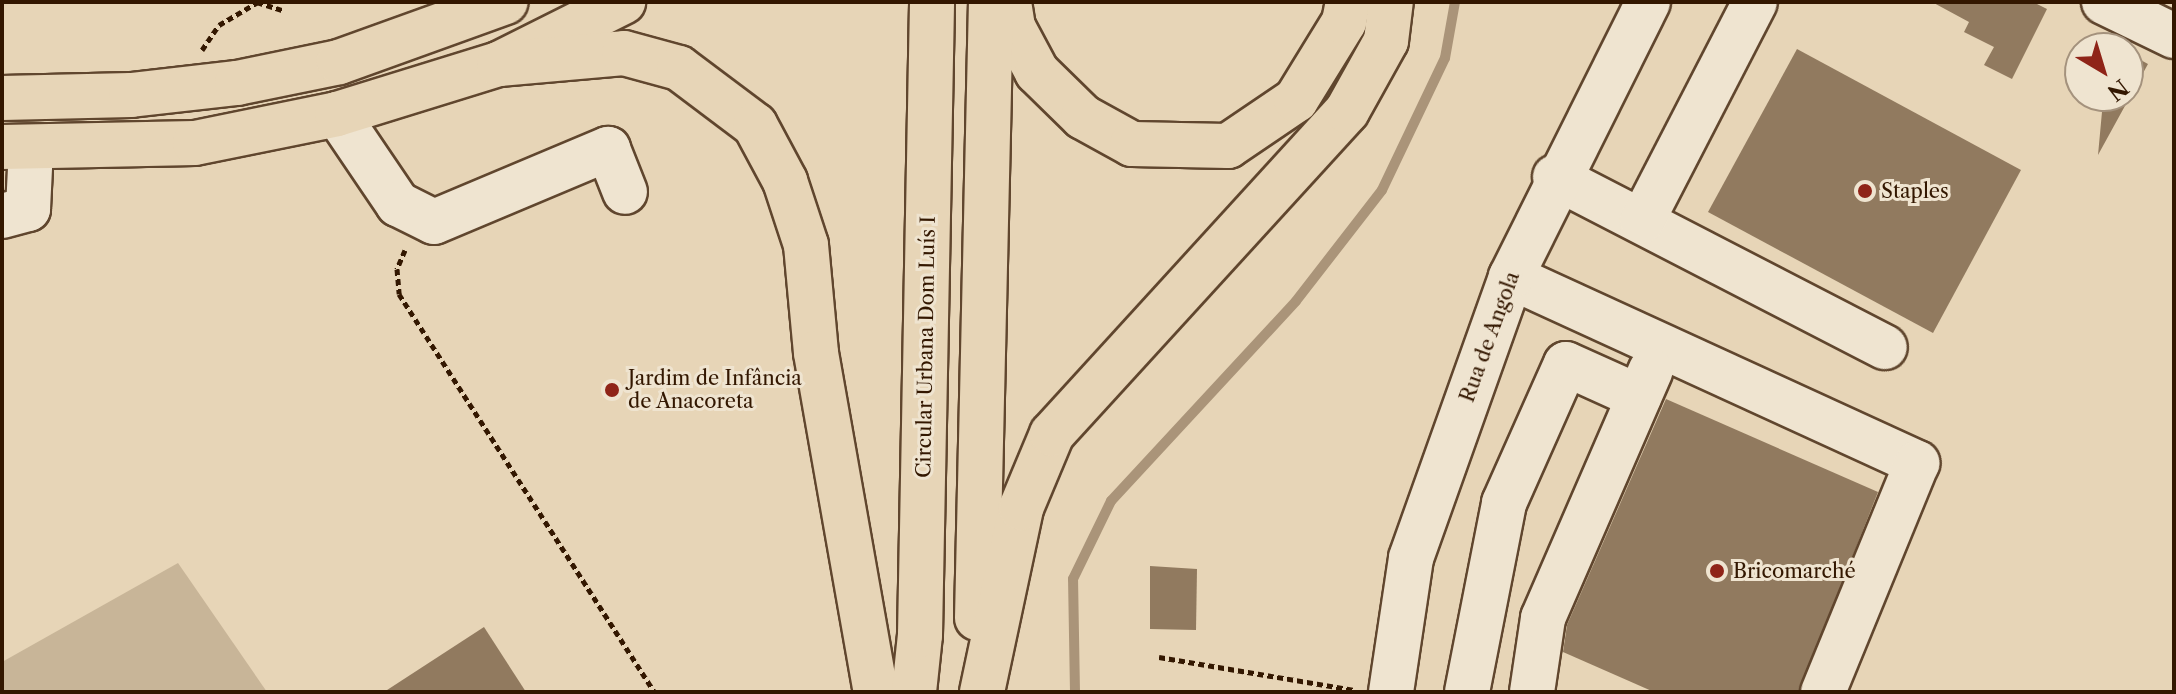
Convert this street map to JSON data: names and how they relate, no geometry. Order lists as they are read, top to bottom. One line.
{"streets":{"main road":["Circular Urbana Dom Luís I"],"street":["Rua de Angola"]},"places":["Staples","Jardim de Infância de Anacoreta","Bricomarché"],"north":"bottom right"}
